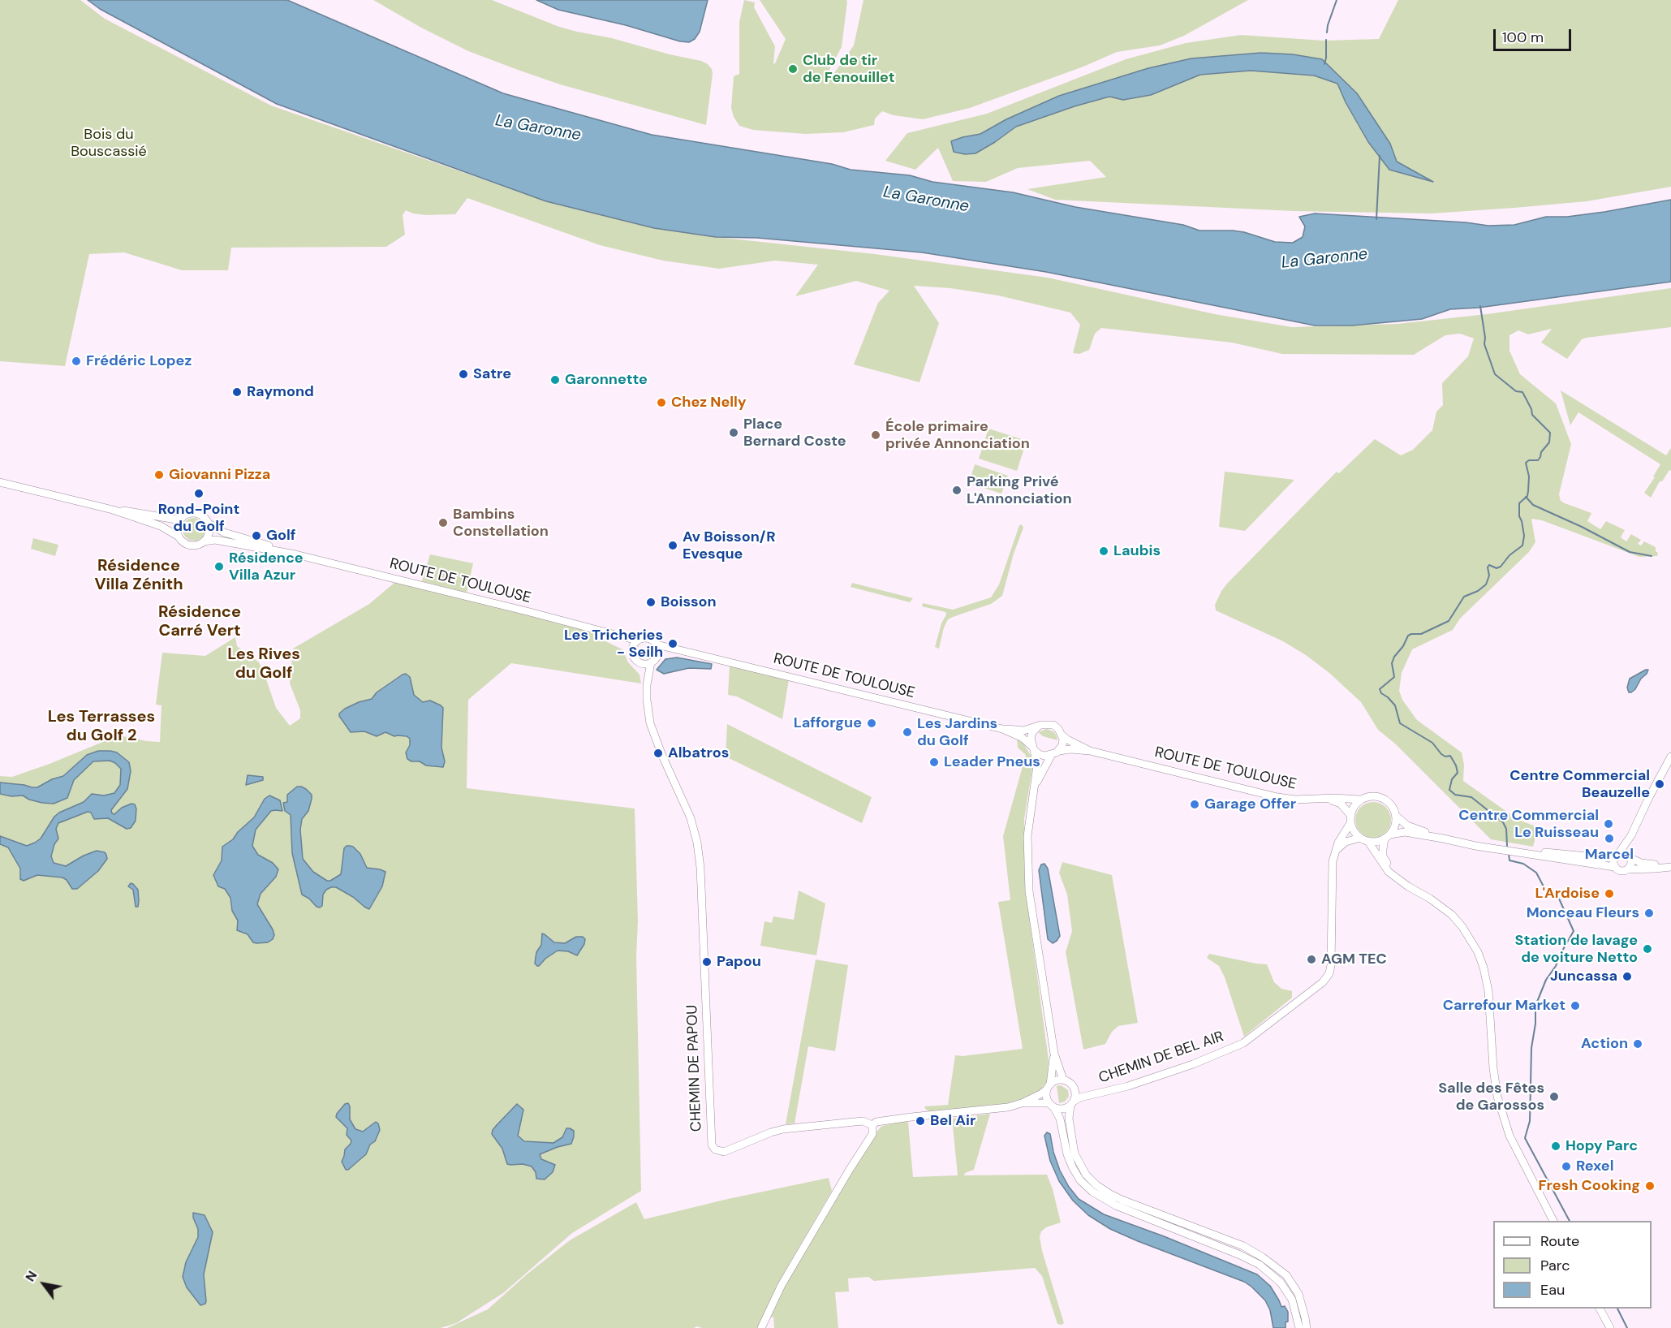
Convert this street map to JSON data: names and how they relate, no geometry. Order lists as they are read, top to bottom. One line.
{"streets":{"main road":["ROUTE DE TOULOUSE","CHEMIN DE BEL AIR","CHEMIN DE PAPOU"]},"crossings":[["ROUTE DE TOULOUSE","CHEMIN DE BEL AIR"],["ROUTE DE TOULOUSE","CHEMIN DE PAPOU"]],"districts":["Résidence Villa Zénith","Résidence Carré Vert","Les Rives du Golf","Les Terrasses du Golf 2"],"water":["La Garonne"],"parks":["Bois du Bouscassié"],"places":["Club de tir de Fenouillet","Frédéric Lopez","Satre","Garonnette","Raymond","Chez Nelly","Place Bernard Coste","École primaire privée Annonciation","Giovanni Pizza","Parking Privé L'Annonciation","Rond-Point du Golf","Bambins Constellation","Golf","Av Boisson/R Evesque","Laubis","Résidence Villa Azur","Boisson","Les Tricheries - Seilh","Lafforgue","Les Jardins du Golf","Albatros","Leader Pneus","Centre Commercial Beauzelle","Garage Offer","Centre Commercial Le Ruisseau","Marcel","L'Ardoise","Monceau Fleurs","Station de lavage de voiture Netto","AGM TEC","Papou","Juncassa","Carrefour Market","Action","Salle des Fêtes de Garossos","Bel Air","Hopy Parc","Rexel","Fresh Cooking"],"legend":["Route","Parc","Eau"],"scale_bar":"100 m","north":"top left"}
